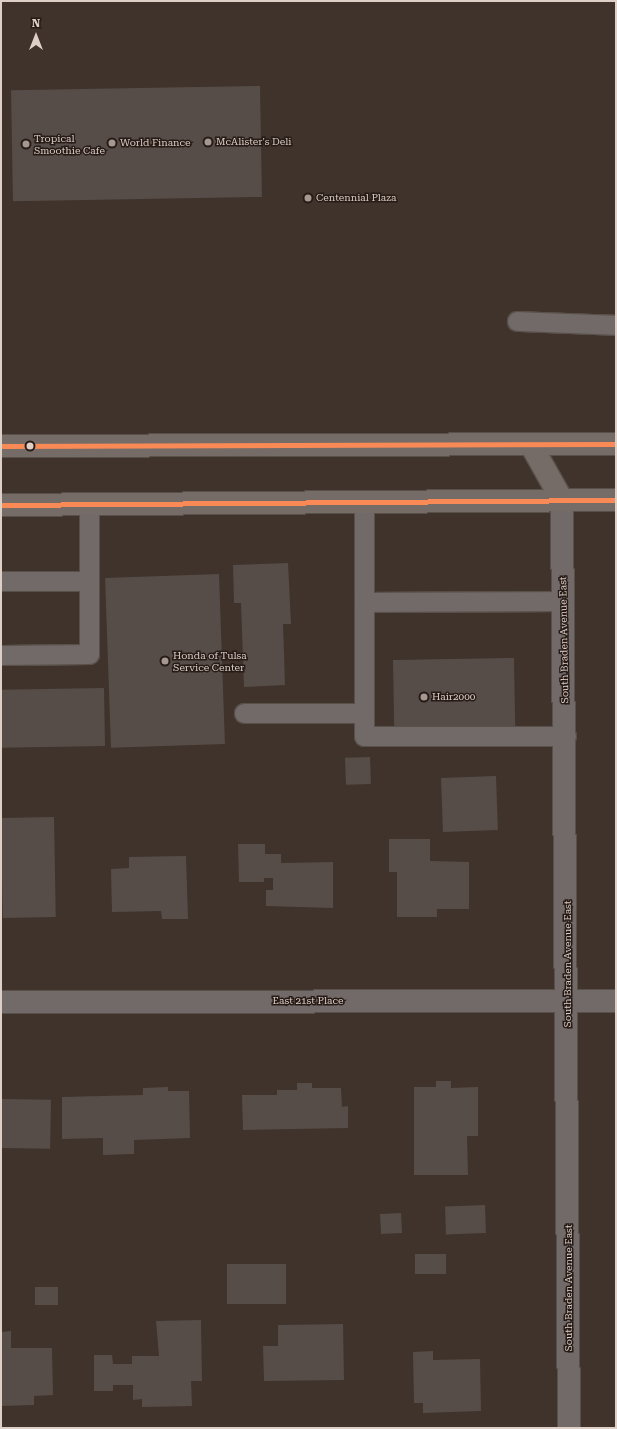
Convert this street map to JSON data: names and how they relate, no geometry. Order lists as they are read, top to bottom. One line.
{"streets":{"street":["South Braden Avenue East","East 21st Place"]},"crossings":[["South Braden Avenue East","East 21st Place"]],"places":["McAlister's Deli","World Finance","Tropical Smoothie Cafe","Centennial Plaza","Honda of Tulsa Service Center","Hair2000"],"north":"top"}
